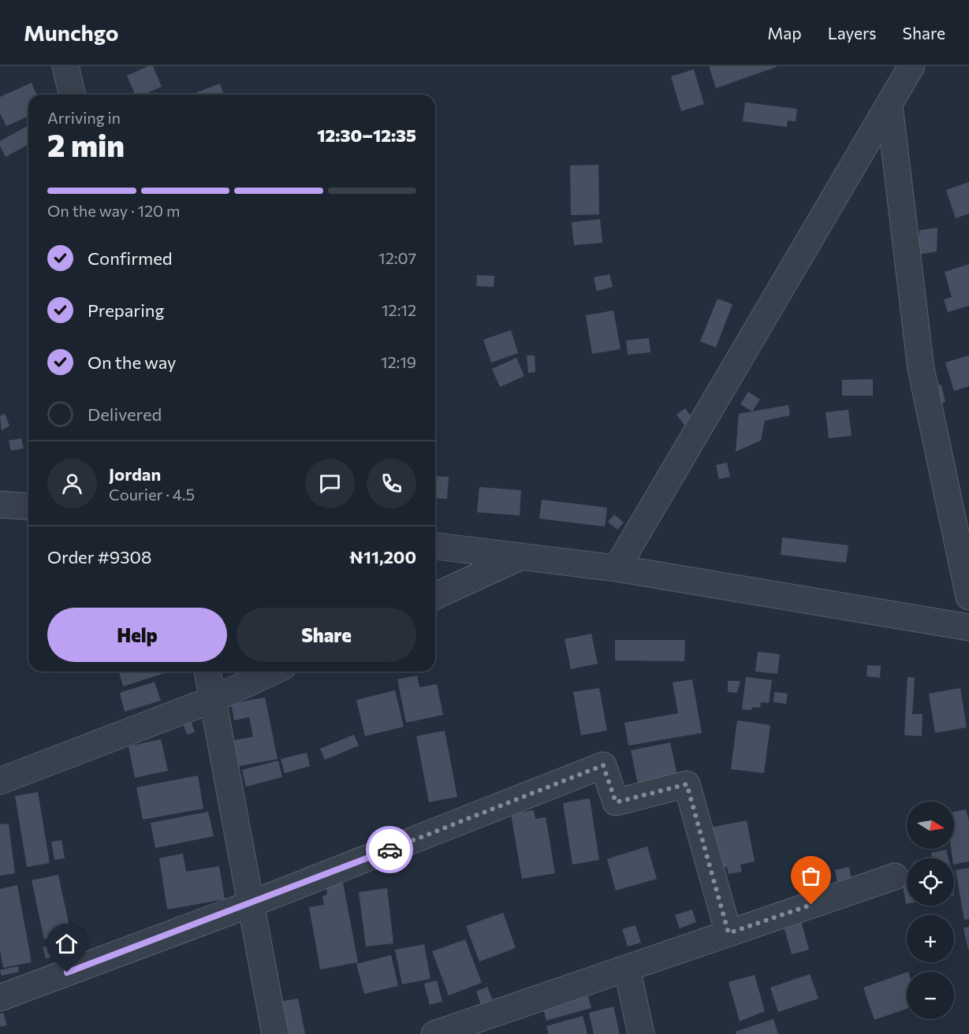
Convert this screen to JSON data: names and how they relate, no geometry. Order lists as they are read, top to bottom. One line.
{"north":"right","page":{"header":"Munchgo","nav":["Map","Layers","Share"],"heading":["2 min","Arriving in","12:30–12:35"],"panel":["Jordan","Courier · 4.5","Order #9308","₦11,200"],"bar":"On the way · 120 m","list":[["Confirmed","12:07"],["Preparing","12:12"],["On the way","12:19"],"Delivered"],"buttons":["Help","Share"],"map_buttons":["+","−"]}}
